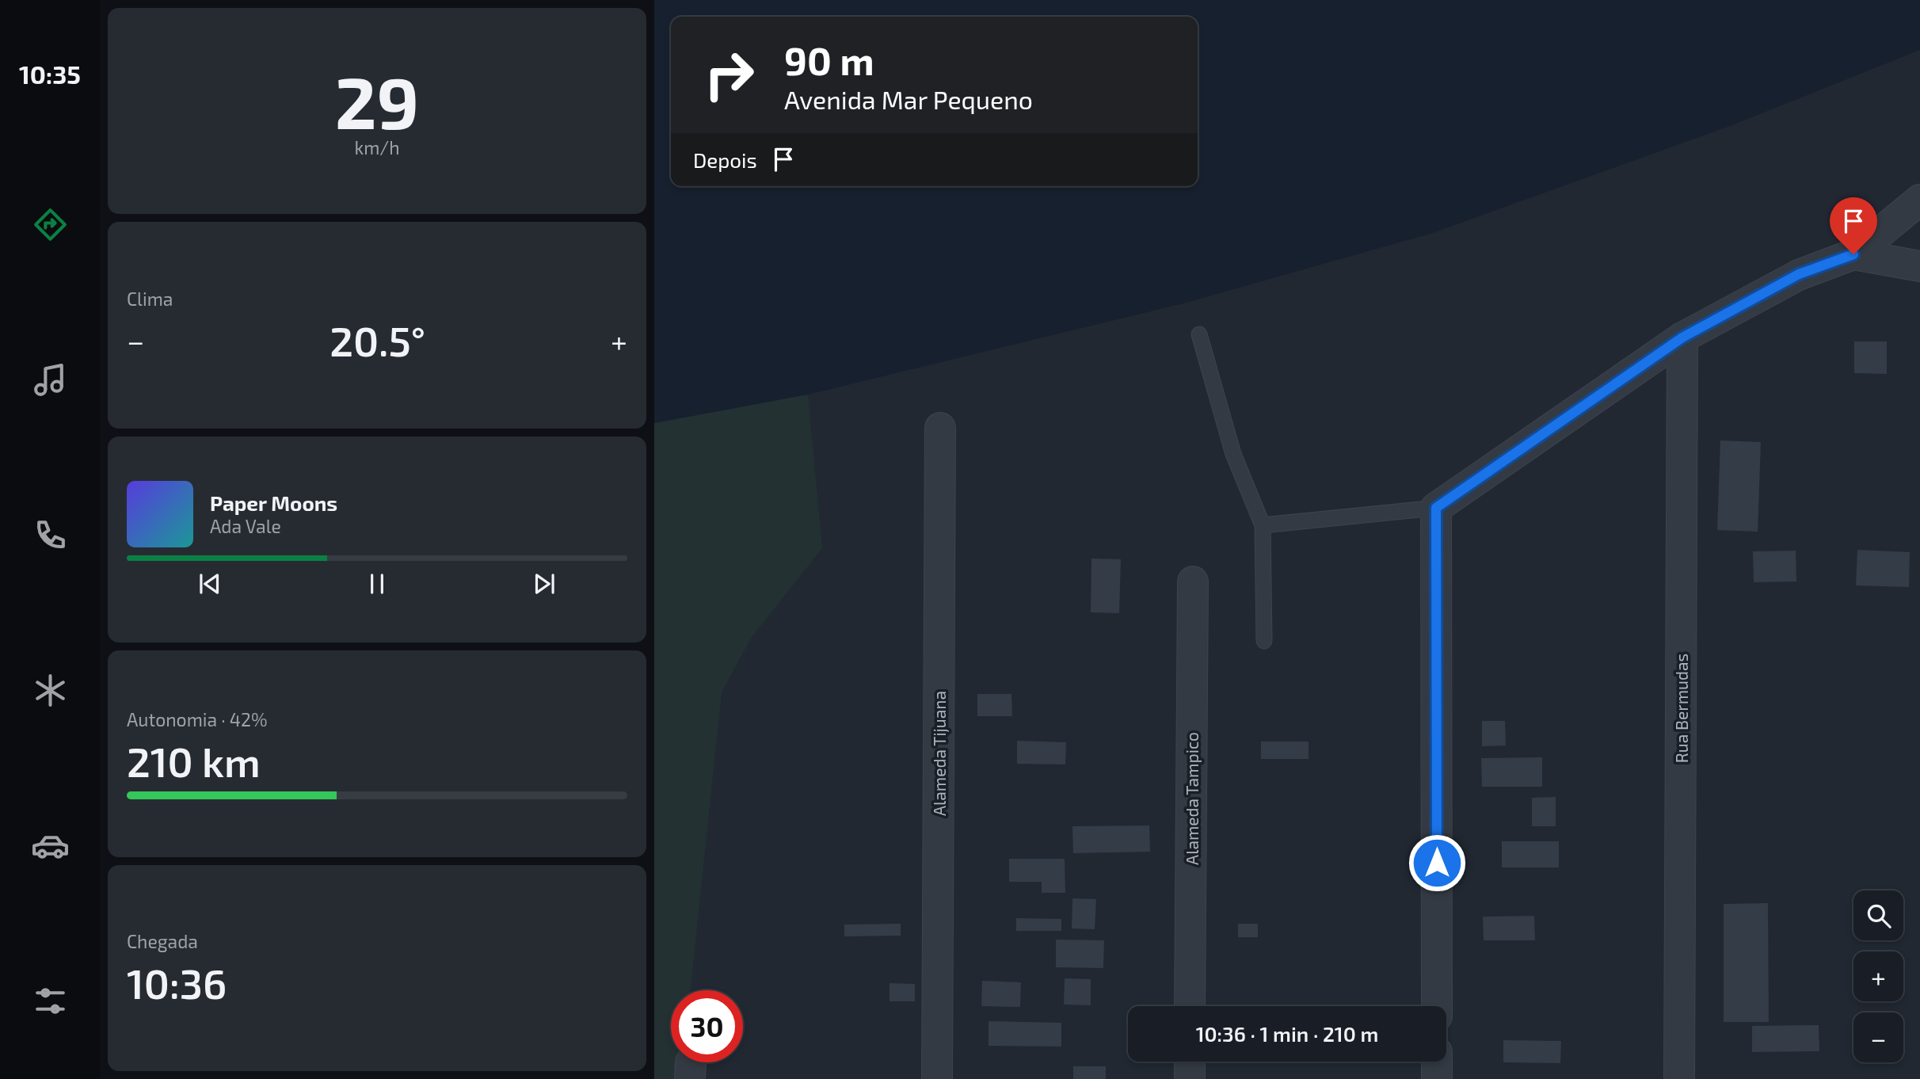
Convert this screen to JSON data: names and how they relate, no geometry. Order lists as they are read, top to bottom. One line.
{"streets":{"street":["Rua Bermudas","Alameda Tijuana","Alameda Tampico"]},"page":{"tabs":"10:35","tile":[["29","km/h"],"Clima",["Autonomia · 42%","210 km"],["Chegada","10:36"]],"turn":["90 m","Avenida Mar Pequeno"],"then":"Depois","heat":["−","20.5°","+"],"song":["Paper Moons","Ada Vale"],"map_buttons":["+","−"],"limit":"30","trip":"10:36 · 1 min · 210 m"}}
